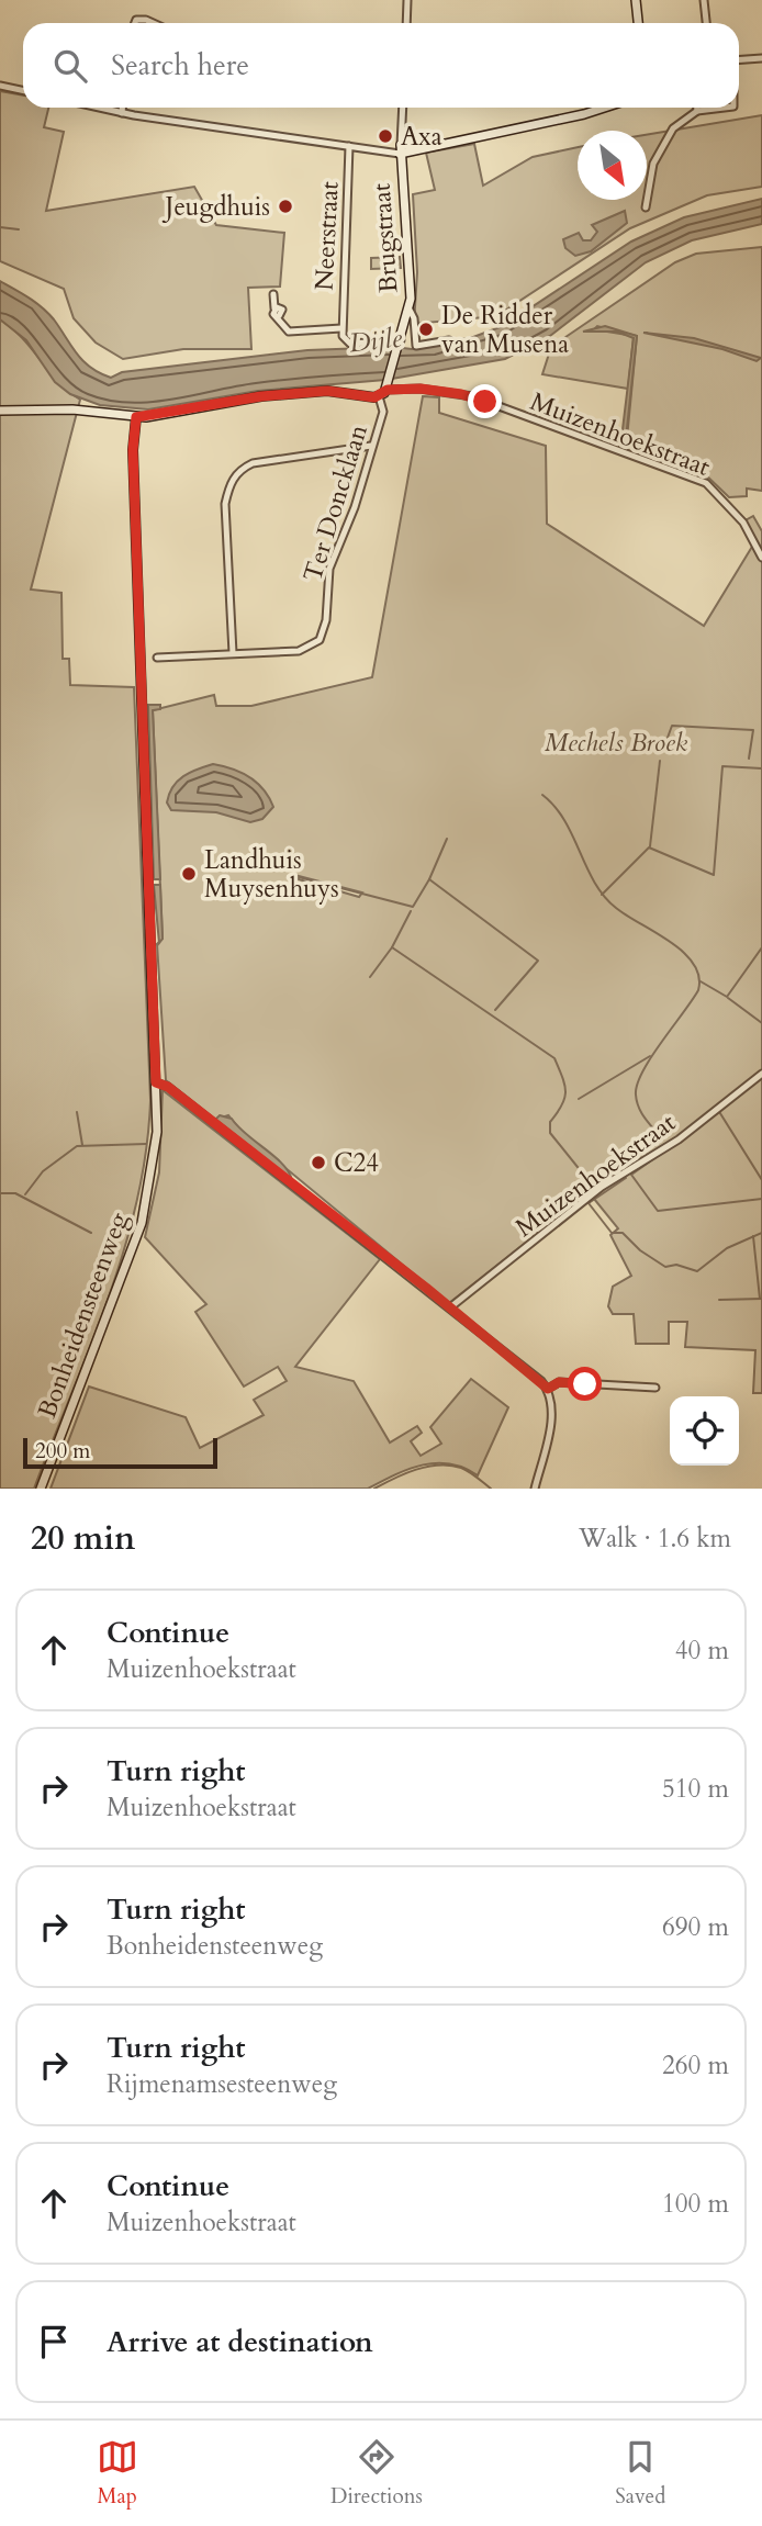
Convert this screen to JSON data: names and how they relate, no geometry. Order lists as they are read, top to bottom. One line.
{"streets":{"street":["Neerstraat","Brugstraat","Muizenhoekstraat","Ter Doncklaan","Bonheidensteenweg"]},"crossings":[["Neerstraat","Brugstraat"],["Brugstraat","Muizenhoekstraat"]],"water":["Dijle"],"parks":["Mechels Broek"],"places":["Axa","Jeugdhuis","De Ridder van Musena","Landhuis Muysenhuys","C24"],"scale_bar":"200 m","north":"bottom right","page":{"search":"Search here","scale":"200 m","heading":["20 min","Walk · 1.6 km"],"list":[["Continue","Muizenhoekstraat","40 m"],["Turn right","Muizenhoekstraat","510 m"],["Turn right","Bonheidensteenweg","690 m"],["Turn right","Rijmenamsesteenweg","260 m"],["Continue","Muizenhoekstraat","100 m"],"Arrive at destination"],"nav":["Map","Directions","Saved"]}}
